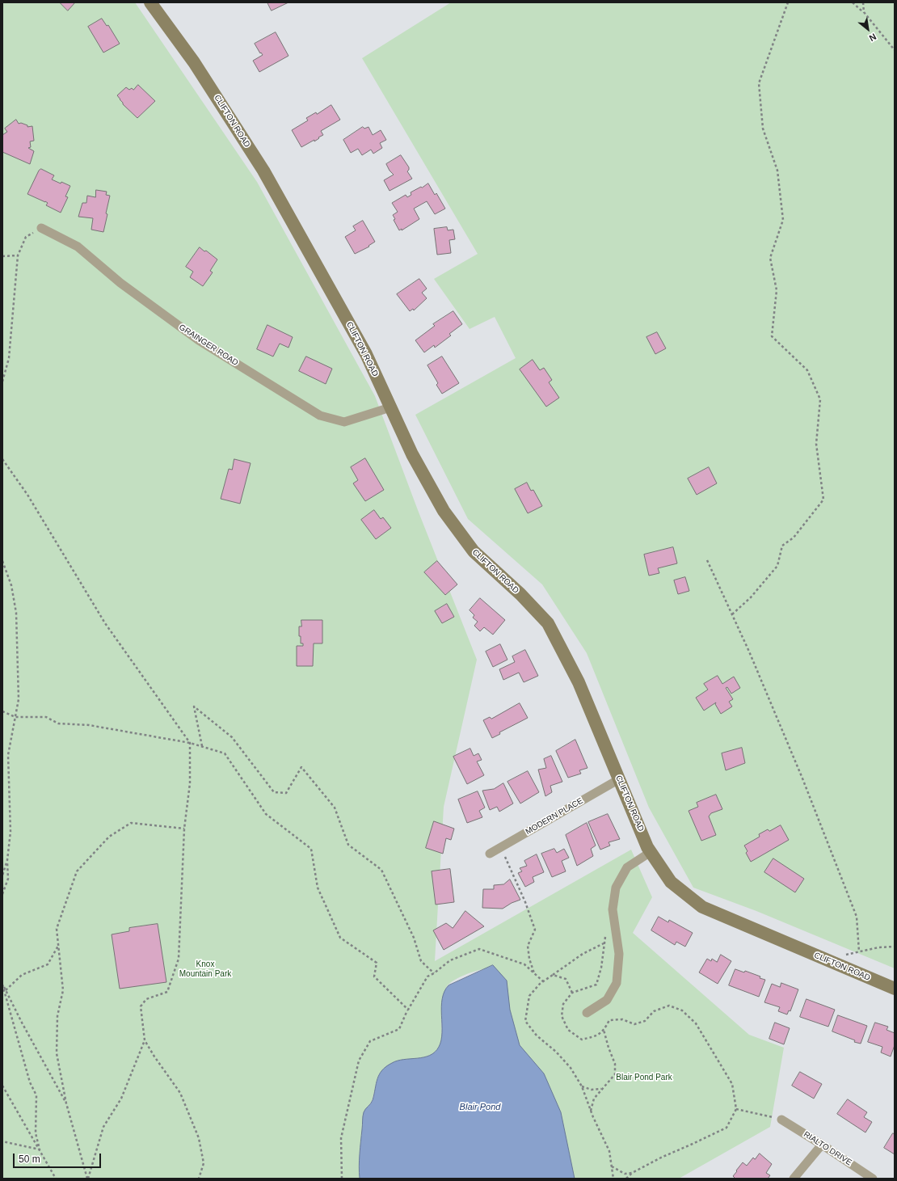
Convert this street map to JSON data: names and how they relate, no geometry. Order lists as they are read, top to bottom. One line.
{"streets":{"main road":["CLIFTON ROAD"],"street":["GRAINGER ROAD","MODERN PLACE","RIALTO DRIVE"]},"crossings":[["CLIFTON ROAD","GRAINGER ROAD"],["CLIFTON ROAD","MODERN PLACE"]],"water":["Blair Pond"],"parks":["Knox Mountain Park","Blair Pond Park"],"scale_bar":"50 m","north":"bottom right"}
